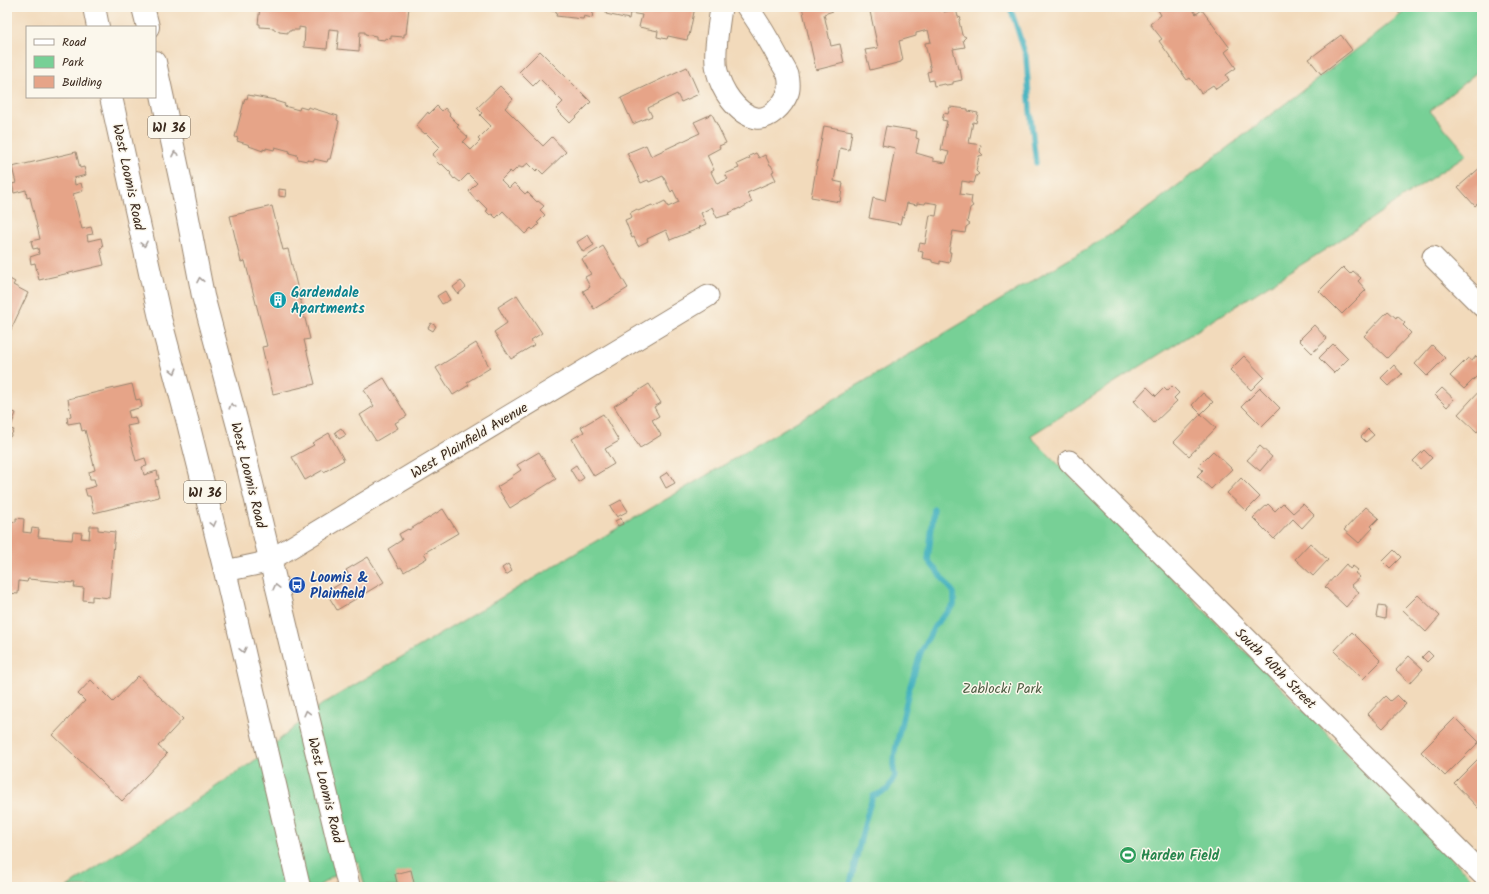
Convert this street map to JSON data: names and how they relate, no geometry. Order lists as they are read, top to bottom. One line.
{"streets":{"main road":["WI 36","West Loomis Road"],"street":["West Plainfield Avenue","South 40th Street"]},"crossings":[["West Loomis Road","West Plainfield Avenue"]],"parks":["Zablocki Park"],"places":{"building":["Gardendale Apartments"],"bus stop":["Loomis & Plainfield"],"sports":["Harden Field"]},"legend":["Road","Park","Building"]}
